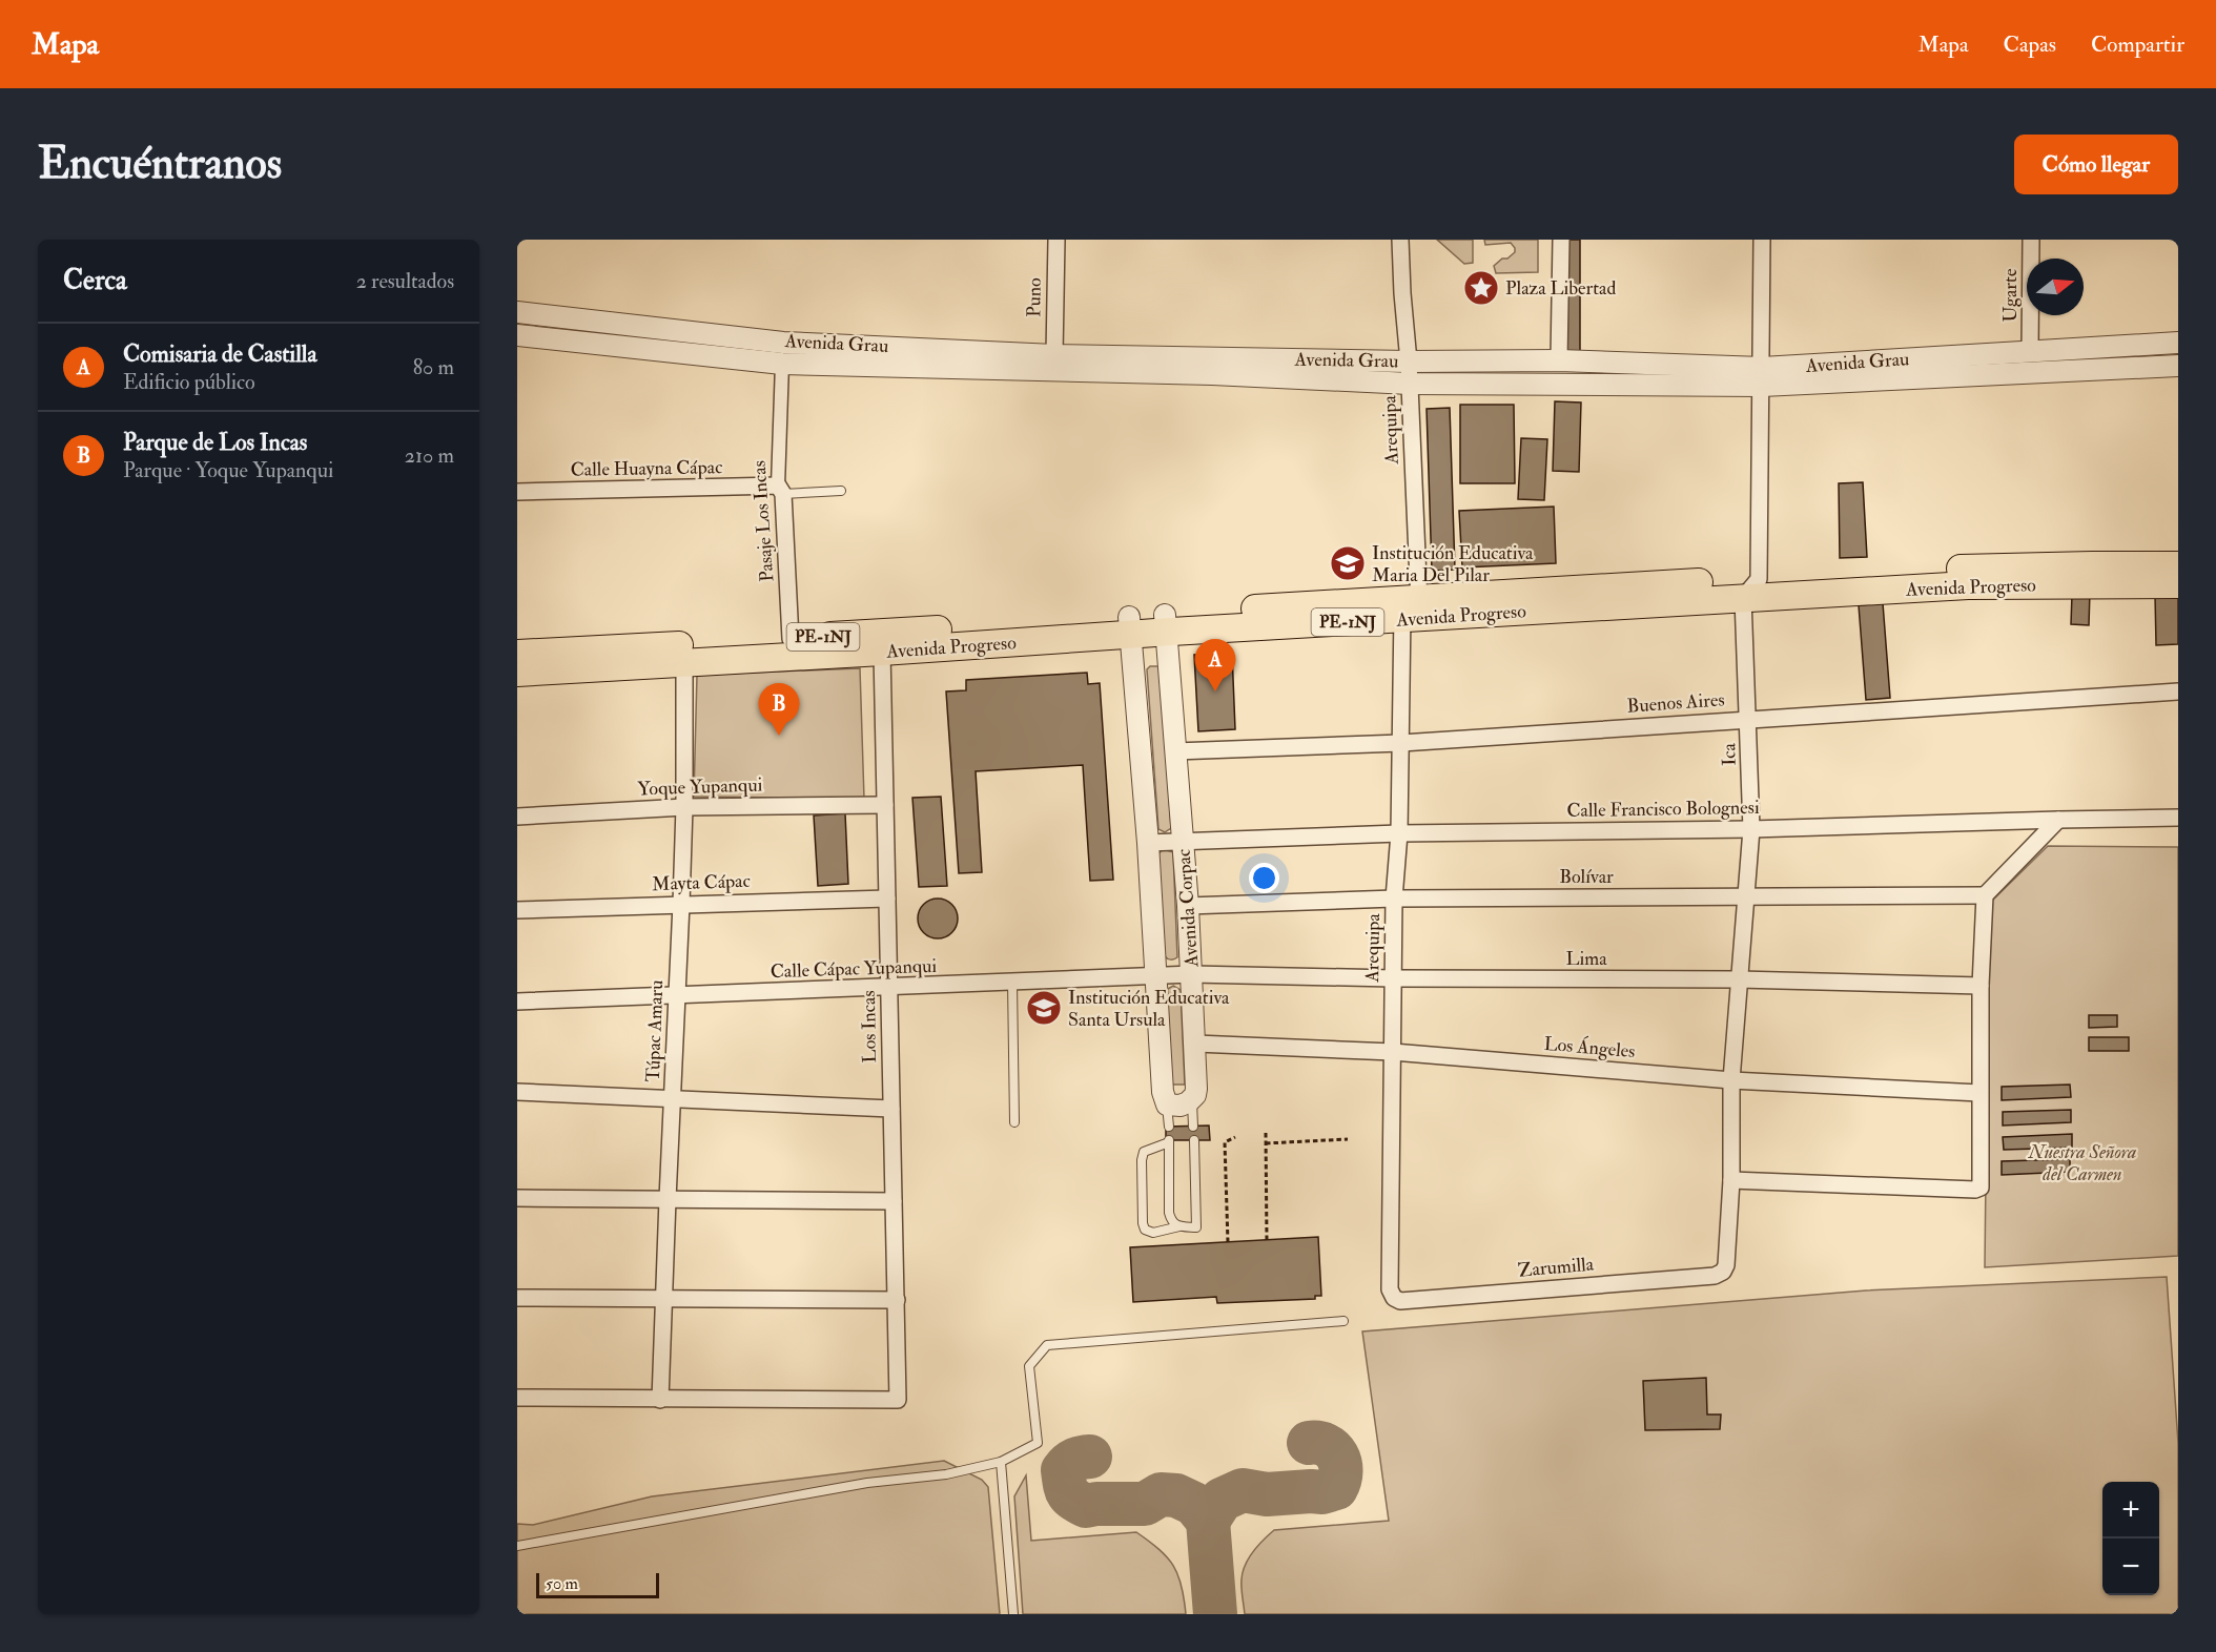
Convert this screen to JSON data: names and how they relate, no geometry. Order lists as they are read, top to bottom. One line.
{"streets":{"main road":["Avenida Progreso","PE-1NJ"],"street":["Ugarte","Puno","Avenida Grau","Arequipa","Calle Huayna Cápac","Pasaje Los Incas","Buenos Aires","Ica","Yoque Yupanqui","Calle Francisco Bolognesi","Bolívar","Mayta Cápac","Avenida Corpac","Lima","Calle Cápac Yupanqui","Los Incas","Túpac Amaru","Los Ángeles","Zarumilla"]},"crossings":[["Ugarte","Avenida Grau"],["Puno","Avenida Grau"],["Avenida Grau","Arequipa"],["Avenida Grau","Pasaje Los Incas"],["Avenida Grau","Ica"],["Arequipa","Avenida Progreso"],["Arequipa","Buenos Aires"],["Arequipa","Calle Francisco Bolognesi"],["Arequipa","Bolívar"],["Arequipa","Lima"],["Arequipa","Los Ángeles"],["Arequipa","Zarumilla"],["Calle Huayna Cápac","Pasaje Los Incas"],["Pasaje Los Incas","Avenida Progreso"],["Avenida Progreso","Ica"],["Avenida Progreso","Avenida Corpac"],["Avenida Progreso","Los Incas"],["Avenida Progreso","Túpac Amaru"],["Buenos Aires","Ica"],["Buenos Aires","Avenida Corpac"],["Ica","Calle Francisco Bolognesi"],["Ica","Bolívar"],["Ica","Lima"],["Ica","Los Ángeles"],["Ica","Zarumilla"],["Yoque Yupanqui","Los Incas"],["Yoque Yupanqui","Túpac Amaru"],["Calle Francisco Bolognesi","Avenida Corpac"],["Bolívar","Avenida Corpac"],["Mayta Cápac","Los Incas"],["Mayta Cápac","Túpac Amaru"],["Avenida Corpac","Lima"],["Avenida Corpac","Calle Cápac Yupanqui"],["Avenida Corpac","Los Ángeles"],["Lima","Calle Cápac Yupanqui"],["Calle Cápac Yupanqui","Los Incas"],["Calle Cápac Yupanqui","Túpac Amaru"],["Los Incas","Túpac Amaru"]],"parks":["Nuestra Señora del Carmen"],"places":{"place":["Plaza Libertad"],"school or university":["Institución Educativa Maria Del Pilar","Institución Educativa Santa Ursula"]},"scale_bar":"50 m","north":"right","page":{"header":"Mapa","nav":["Mapa","Capas","Compartir"],"buttons":"Cómo llegar","title":"Encuéntranos","heading":["Cerca","2 resultados"],"list":[{"mark":"A","name":"Comisaria de Castilla","note":"Edificio público","value":"80 m"},{"mark":"B","name":"Parque de Los Incas","note":"Parque · Yoque Yupanqui","value":"210 m"}],"pins":["A","B"],"map_buttons":["+","−"],"scale":"50 m"}}
